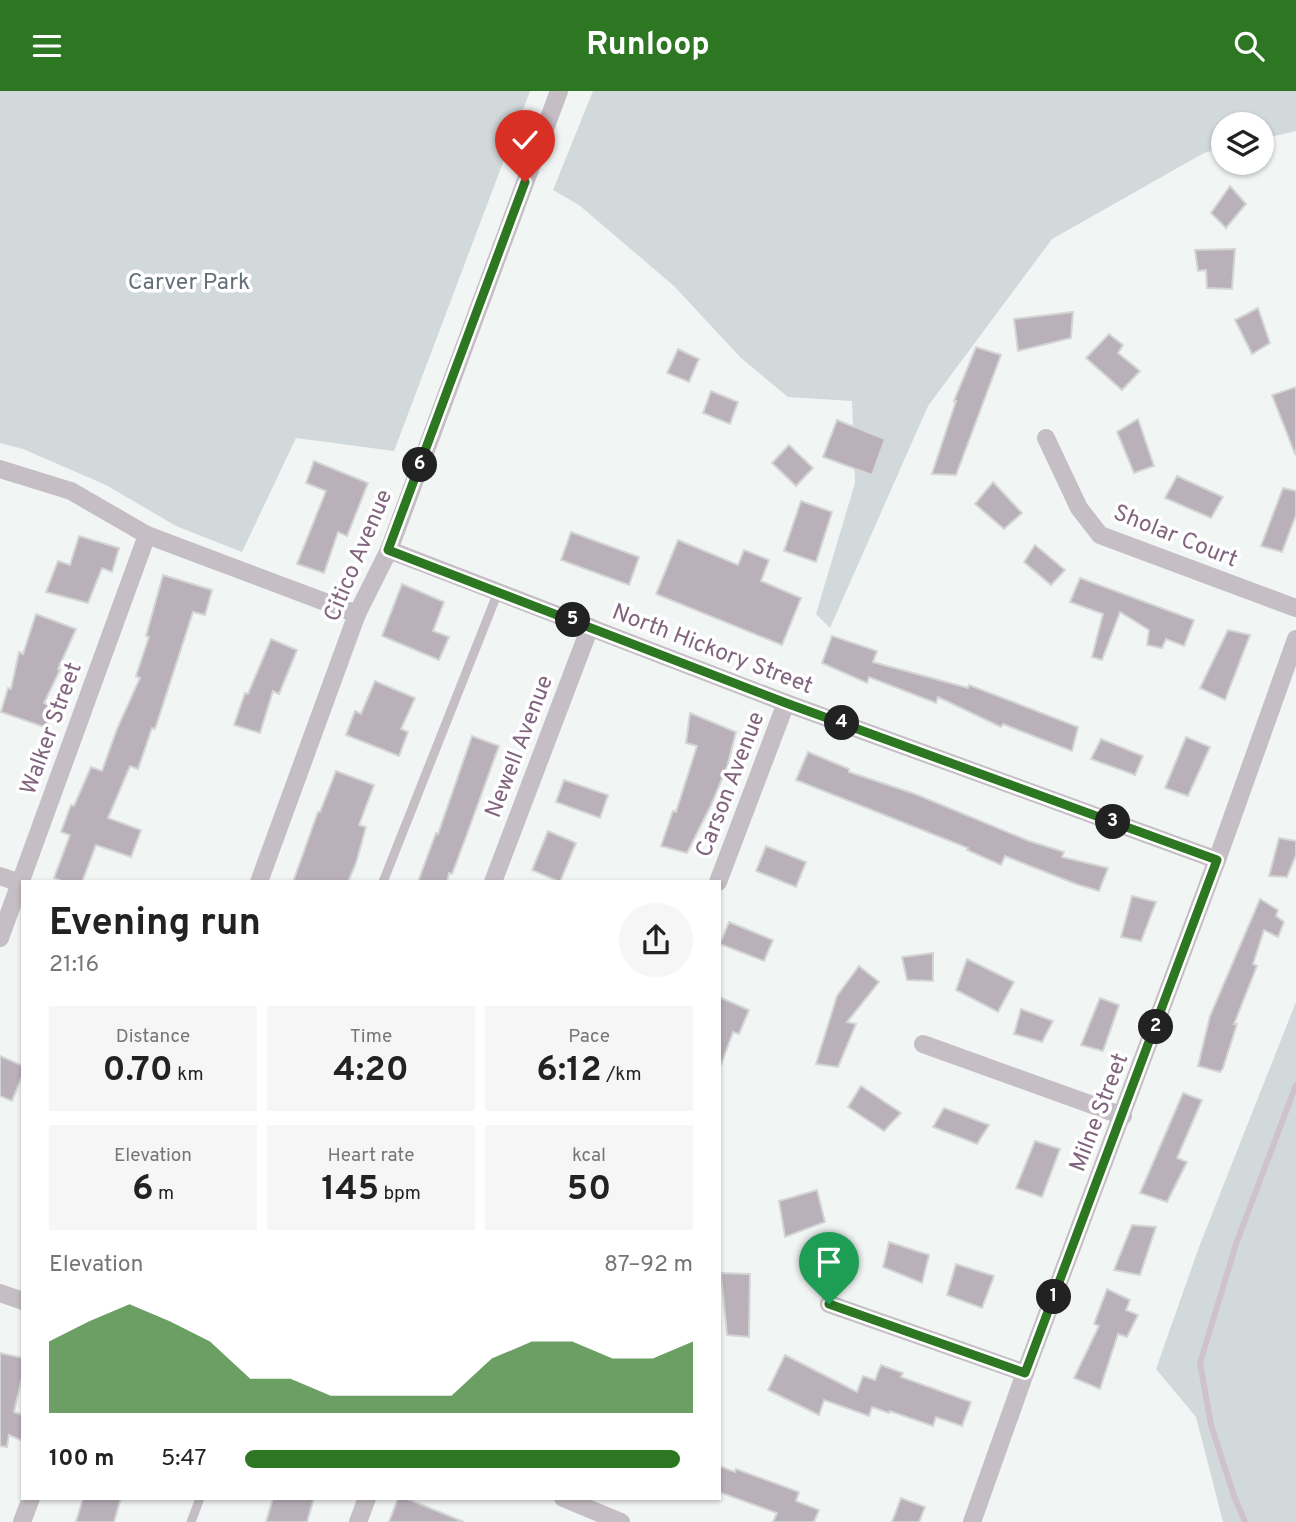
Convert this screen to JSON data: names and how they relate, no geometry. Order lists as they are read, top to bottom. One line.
{"streets":{"street":["Sholar Court","Citico Avenue","North Hickory Street","Walker Street","Newell Avenue","Carson Avenue","Milne Street"]},"crossings":[["Citico Avenue","North Hickory Street"],["North Hickory Street","Newell Avenue"],["North Hickory Street","Carson Avenue"],["North Hickory Street","Milne Street"]],"parks":["Carver Park"],"page":{"header":"Runloop","pins":["6","5","4","3","2","1"],"heading":["Evening run","21:16"],"stats":[["Distance","0.70 km"],["Time","4:20"],["Pace","6:12 /km"],["Elevation","6 m"],["Heart rate","145 bpm"],["kcal","50"]],"chart":["Elevation","87–92 m"],"list":[{"name":"100 m","note":"5:47"}]}}
